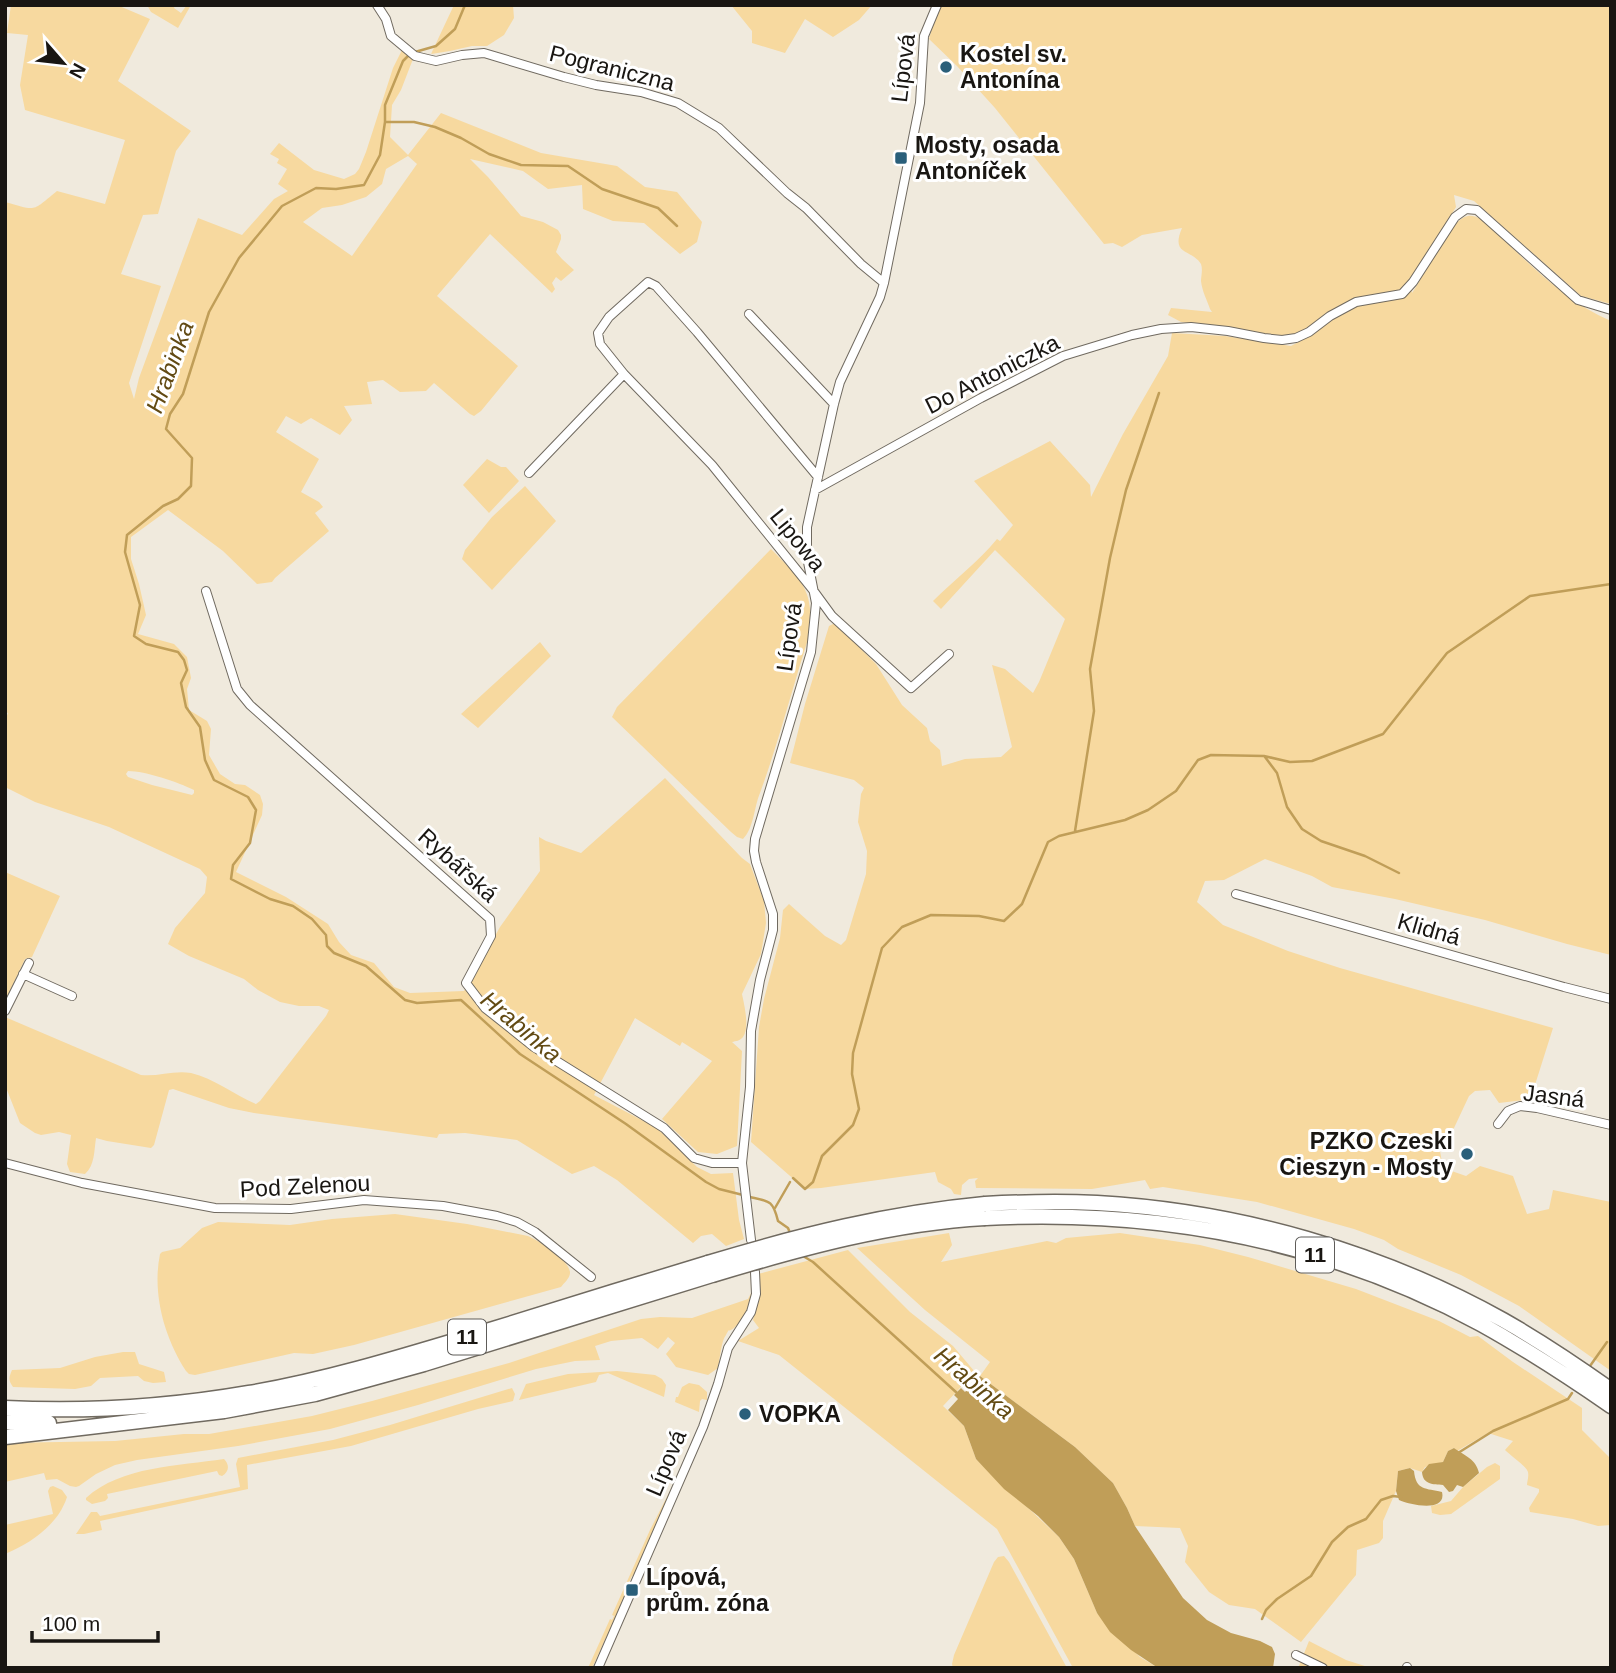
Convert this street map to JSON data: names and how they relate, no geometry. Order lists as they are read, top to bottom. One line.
{"streets":{"highway":["11"],"street":["Pograniczna","Lípová","Do Antoniczka","Lipowa","Rybářská","Klidná","Jasná","Pod Zelenou"]},"crossings":[["Pograniczna","Lípová"],["Lípová","Do Antoniczka"],["Lípová","Lipowa"],["Lípová","Rybářská"]],"water":["Hrabinka"],"places":{"other":["Kostel sv. Antonína","PZKO Czeski Cieszyn - Mosty","VOPKA"],"transit":["Mosty, osada Antoníček","Lípová, prům. zóna"]},"scale_bar":"100 m","north":"bottom right"}
